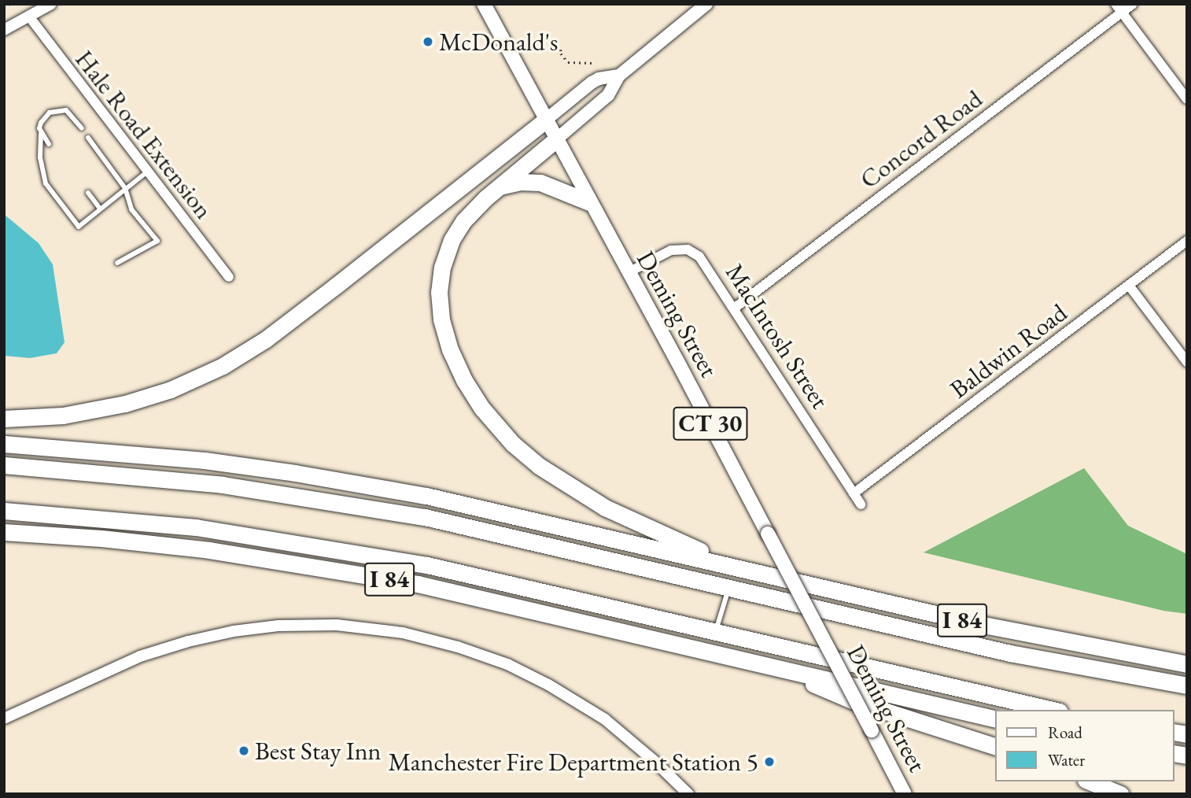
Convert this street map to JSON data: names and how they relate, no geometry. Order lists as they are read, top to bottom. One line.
{"streets":{"highway":["I 84"],"main road":["Deming Street","CT 30"],"street":["Hale Road Extension","Concord Road","MacIntosh Street","Baldwin Road"]},"crossings":[["Concord Road","MacIntosh Street"],["Deming Street","MacIntosh Street"],["MacIntosh Street","Baldwin Road"]],"places":["McDonald's","Best Stay Inn","Manchester Fire Department Station 5"],"legend":["Road","Water"]}
